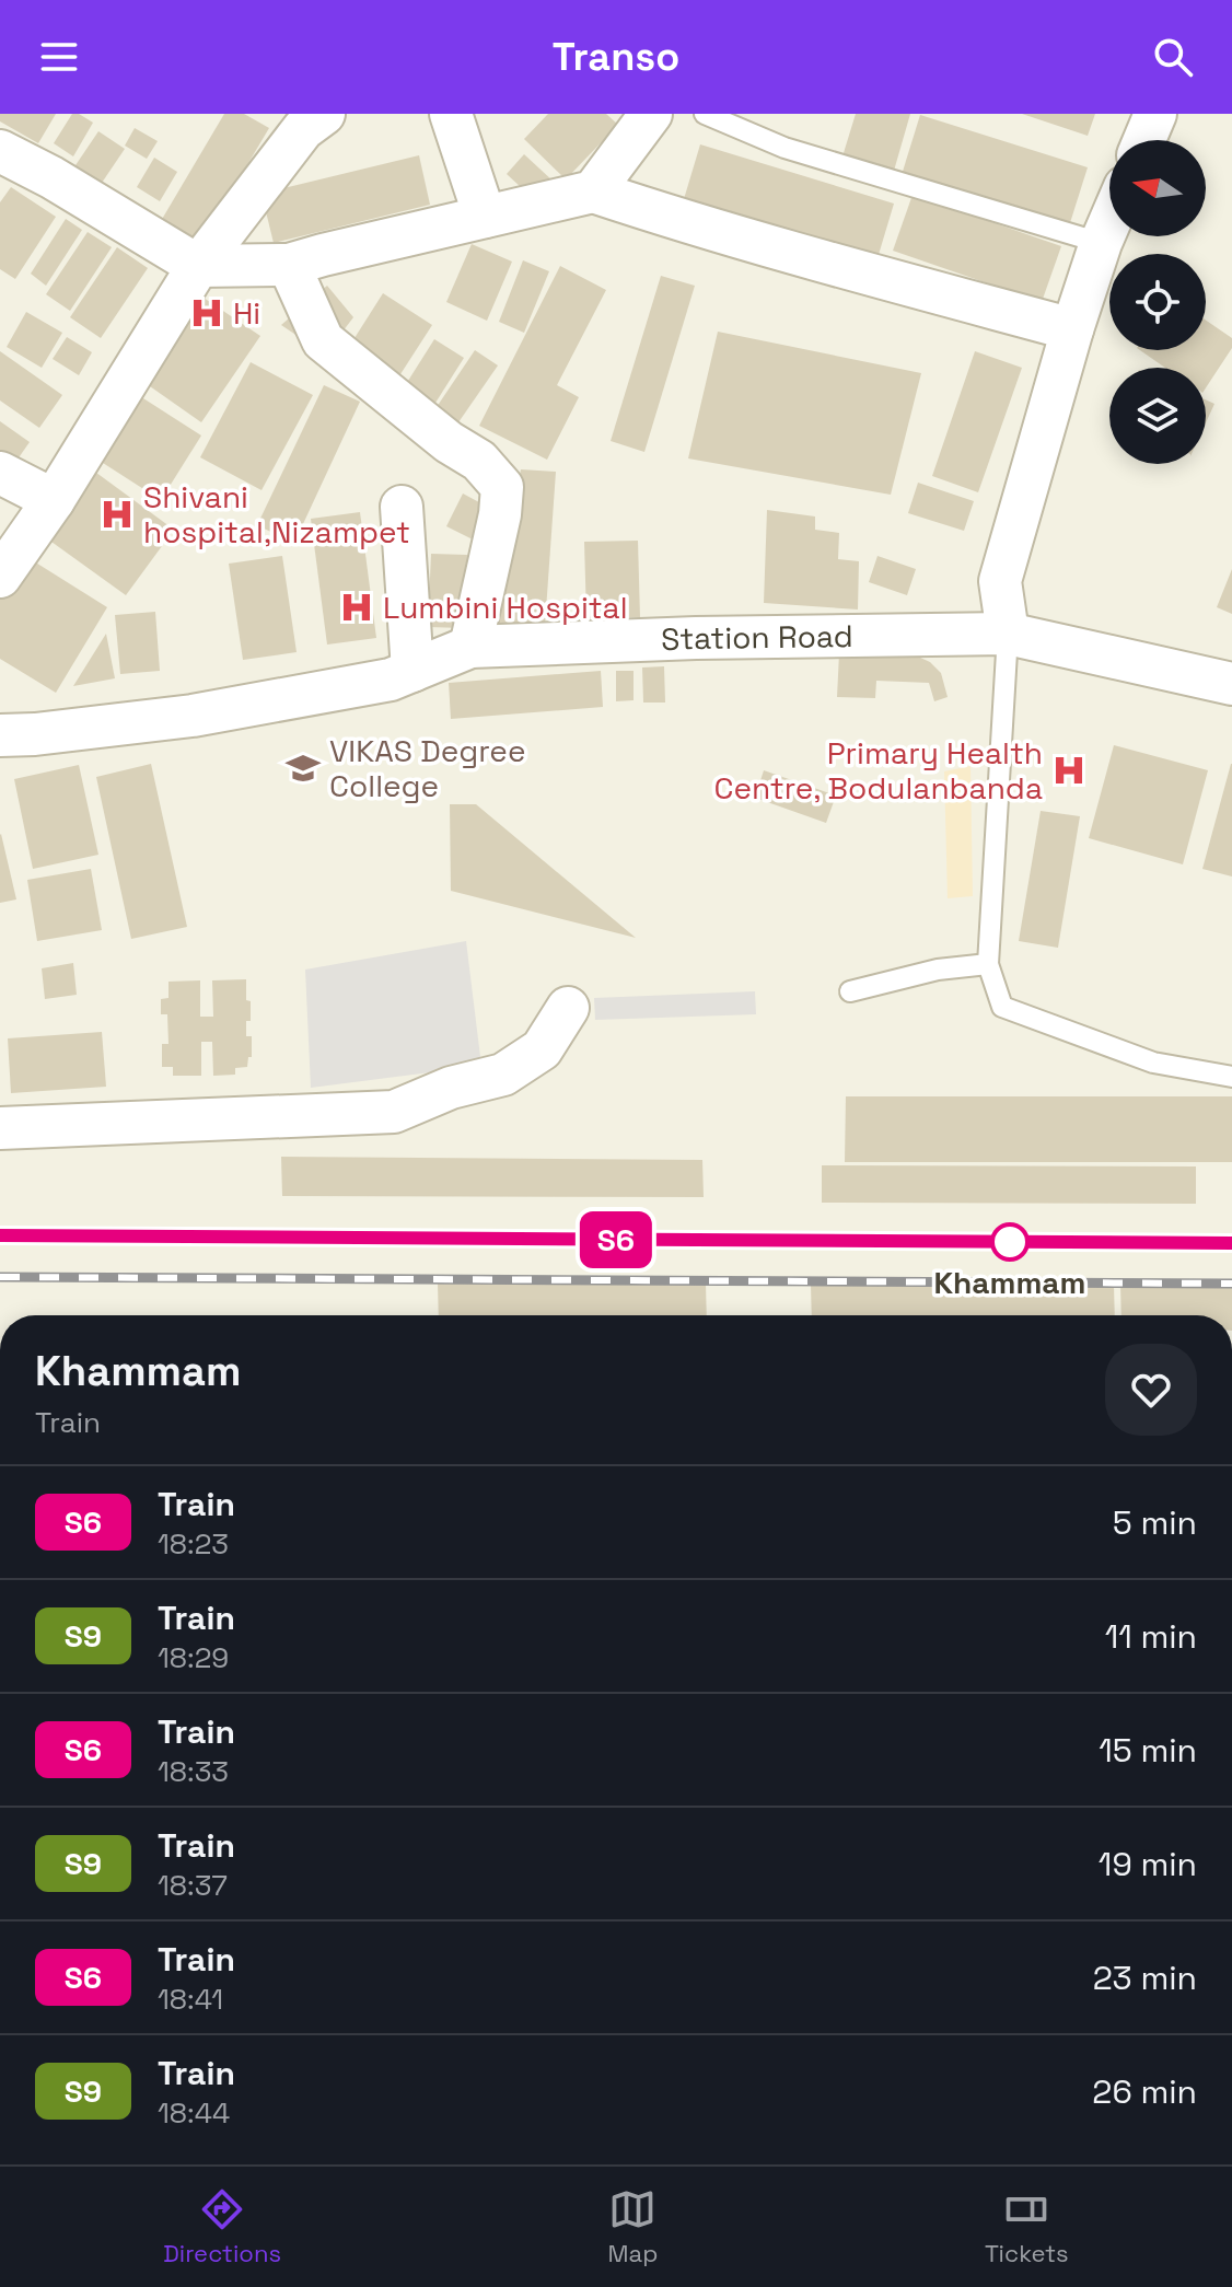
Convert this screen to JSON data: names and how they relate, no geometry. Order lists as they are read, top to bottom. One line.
{"streets":{"street":["Station Road"]},"places":{"hospital":["Hi","Shivani hospital,Nizampet","Lumbini Hospital","Primary Health Centre, Bodulanbanda"],"school or university":["VIKAS Degree College"],"other":["Khammam"]},"north":"left","page":{"header":"Transo","on_map":"S6","heading":["Khammam","Train"],"list":[{"mark":"S6","name":"Train","note":"18:23","value":"5 min"},{"mark":"S9","name":"Train","note":"18:29","value":"11 min"},{"mark":"S6","name":"Train","note":"18:33","value":"15 min"},{"mark":"S9","name":"Train","note":"18:37","value":"19 min"},{"mark":"S6","name":"Train","note":"18:41","value":"23 min"},{"mark":"S9","name":"Train","note":"18:44","value":"26 min"}],"tabs":["Directions","Map","Tickets"]}}
